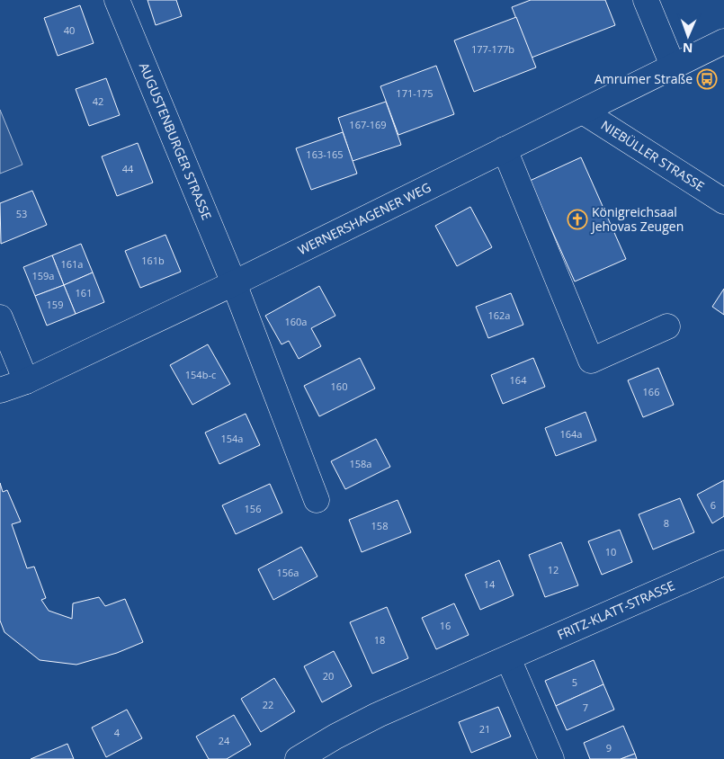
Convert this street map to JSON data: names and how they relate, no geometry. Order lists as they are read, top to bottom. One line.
{"streets":{"street":["AUGUSTENBURGER STRASSE","NIEBÜLLER STRASSE","WERNERSHAGENER WEG","FRITZ-KLATT-STRASSE"]},"crossings":[["AUGUSTENBURGER STRASSE","WERNERSHAGENER WEG"],["NIEBÜLLER STRASSE","WERNERSHAGENER WEG"]],"places":{"bus stop":["Amrumer Straße"],"church":["Königreichsaal Jehovas Zeugen"]},"house_numbers":["40","177-177b","171-175","42","167-169","163-165","44","53","161b","161a","159a","161","159","162a","160a","154b-c","164","160","166","164a","154a","158a","6","156","8","158","10","12","156a","14","16","18","20","5","22","7","21","4","24","9"],"north":"bottom"}
